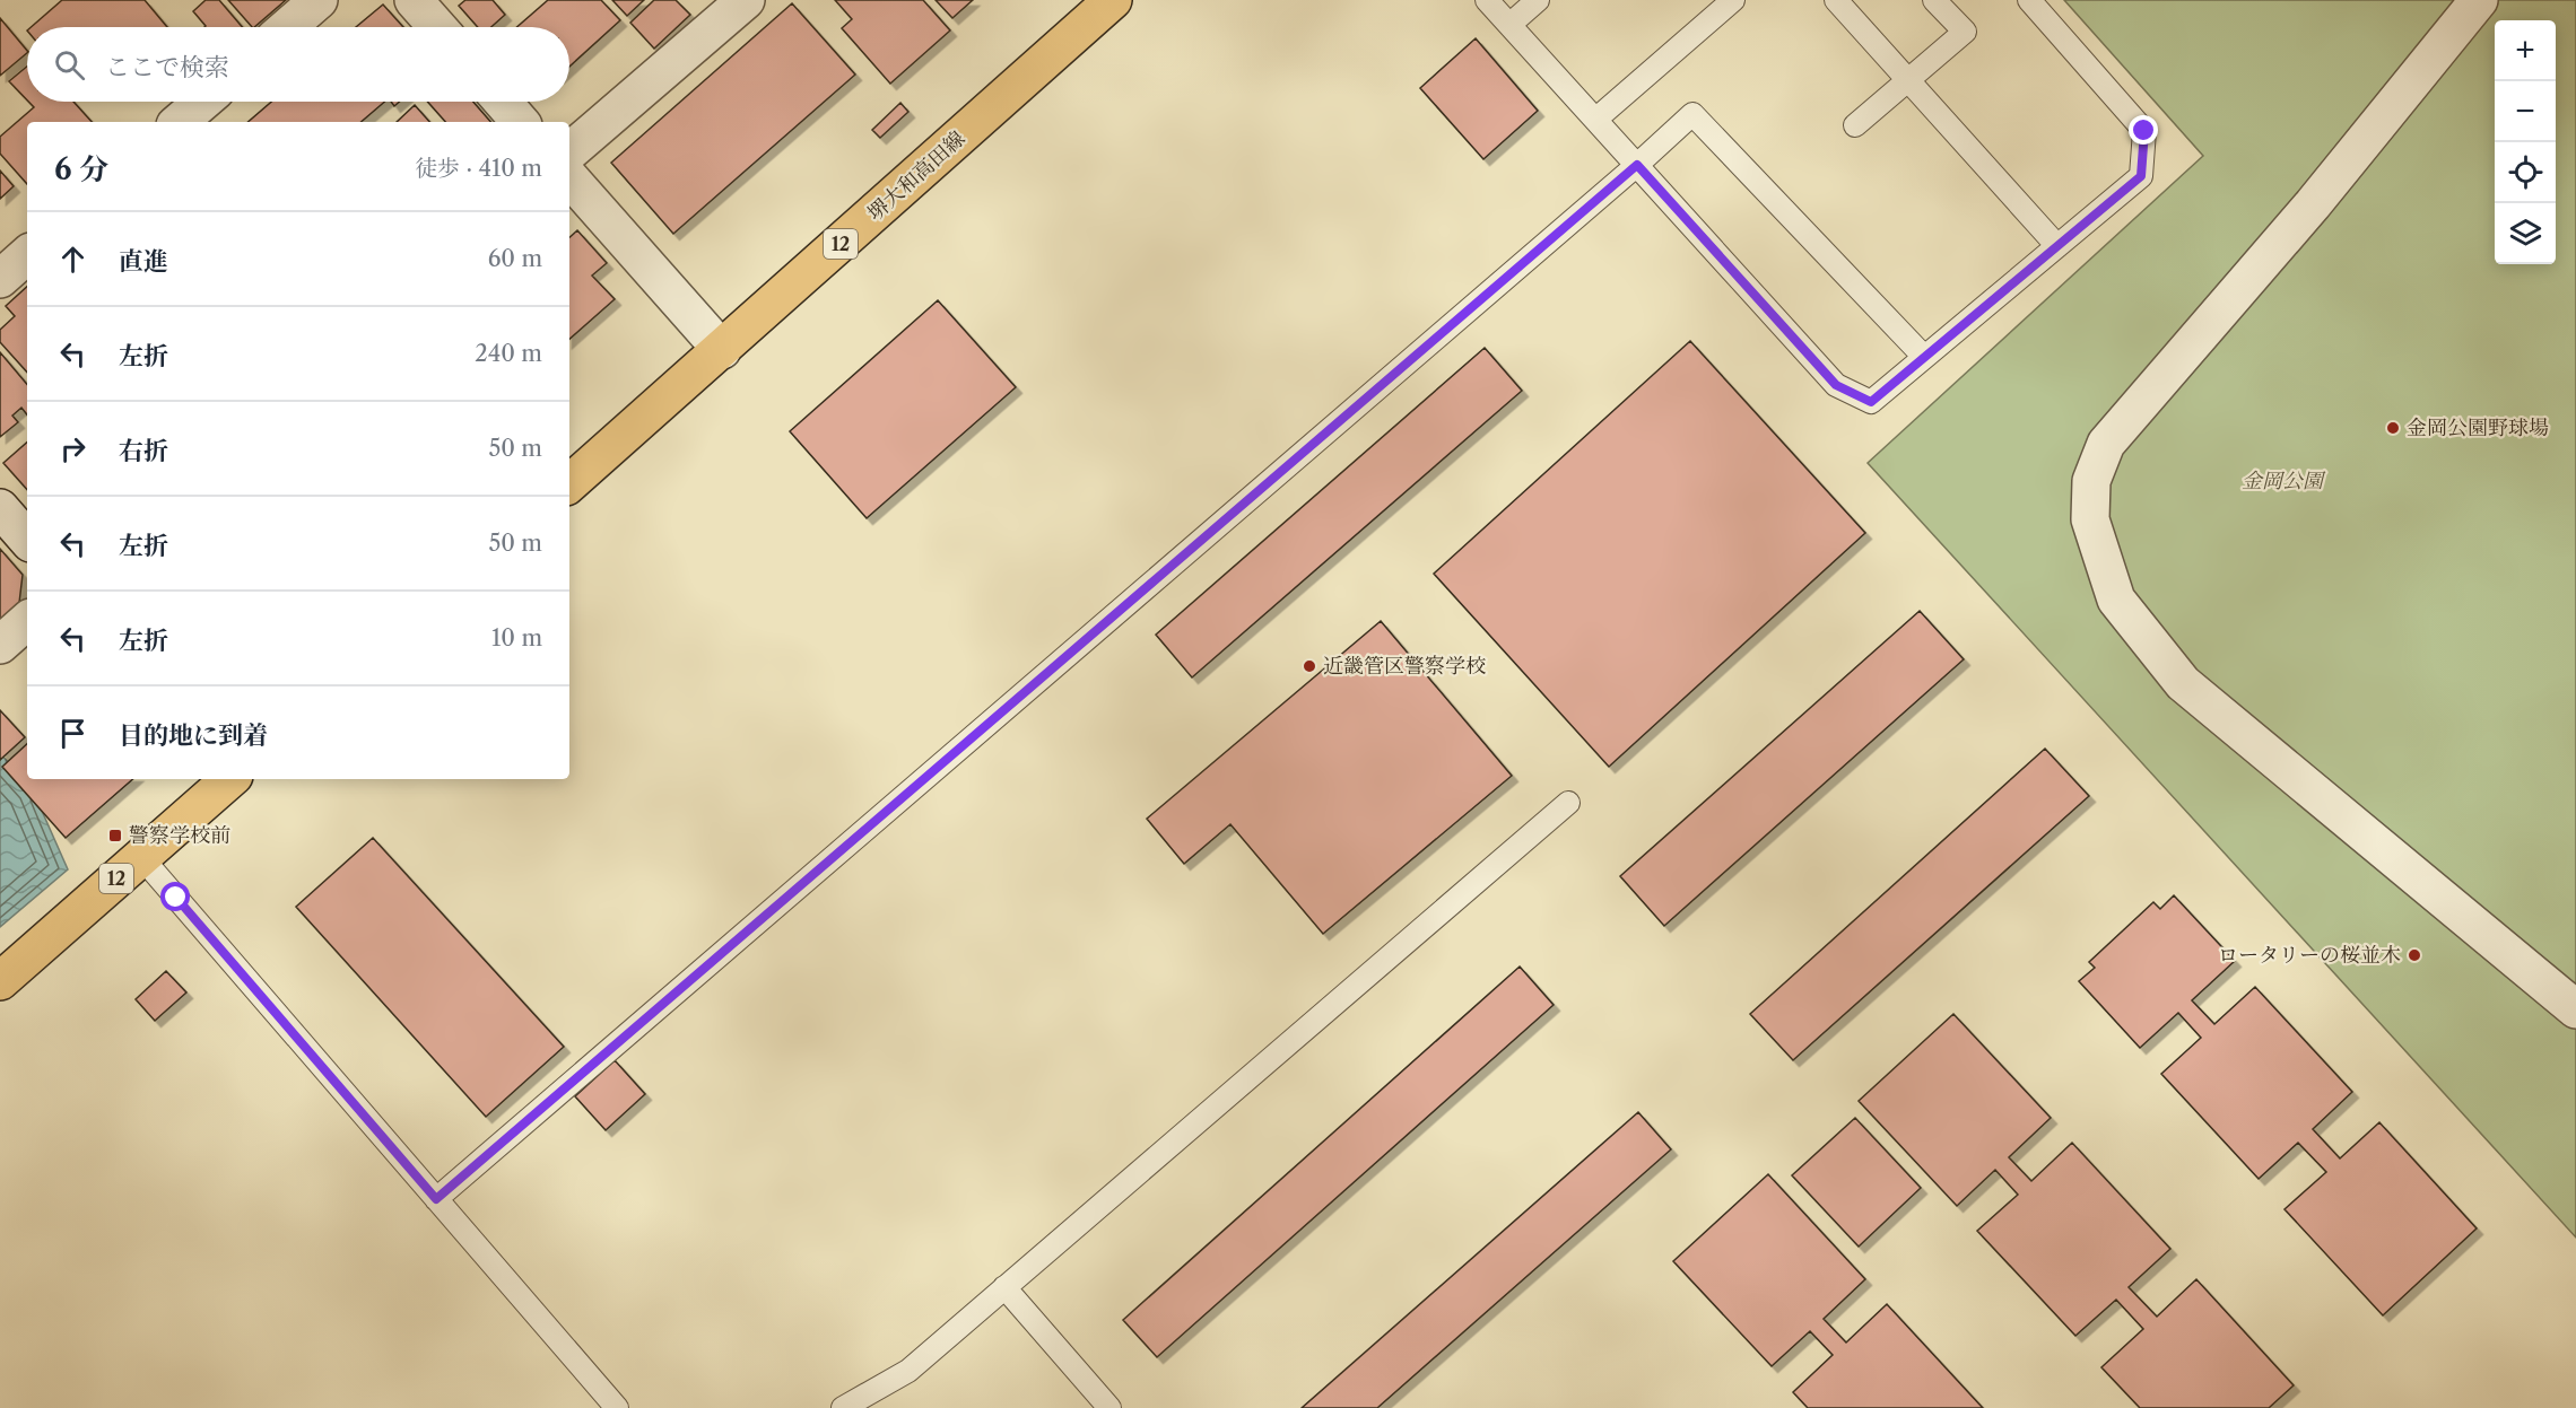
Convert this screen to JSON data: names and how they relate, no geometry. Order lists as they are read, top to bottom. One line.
{"streets":{"main road":["堺大和高田線","12"]},"parks":["金岡公園"],"places":{"other":["金岡公園野球場","近畿管区警察学校","ロータリーの桜並木"],"transit":["警察学校前"]},"page":{"map_buttons":["+","−"],"search":"ここで検索","heading":["6 分","徒歩 · 410 m"],"list":[["直進","60 m"],["左折","240 m"],["右折","50 m"],["左折","50 m"],["左折","10 m"],"目的地に到着"]}}
